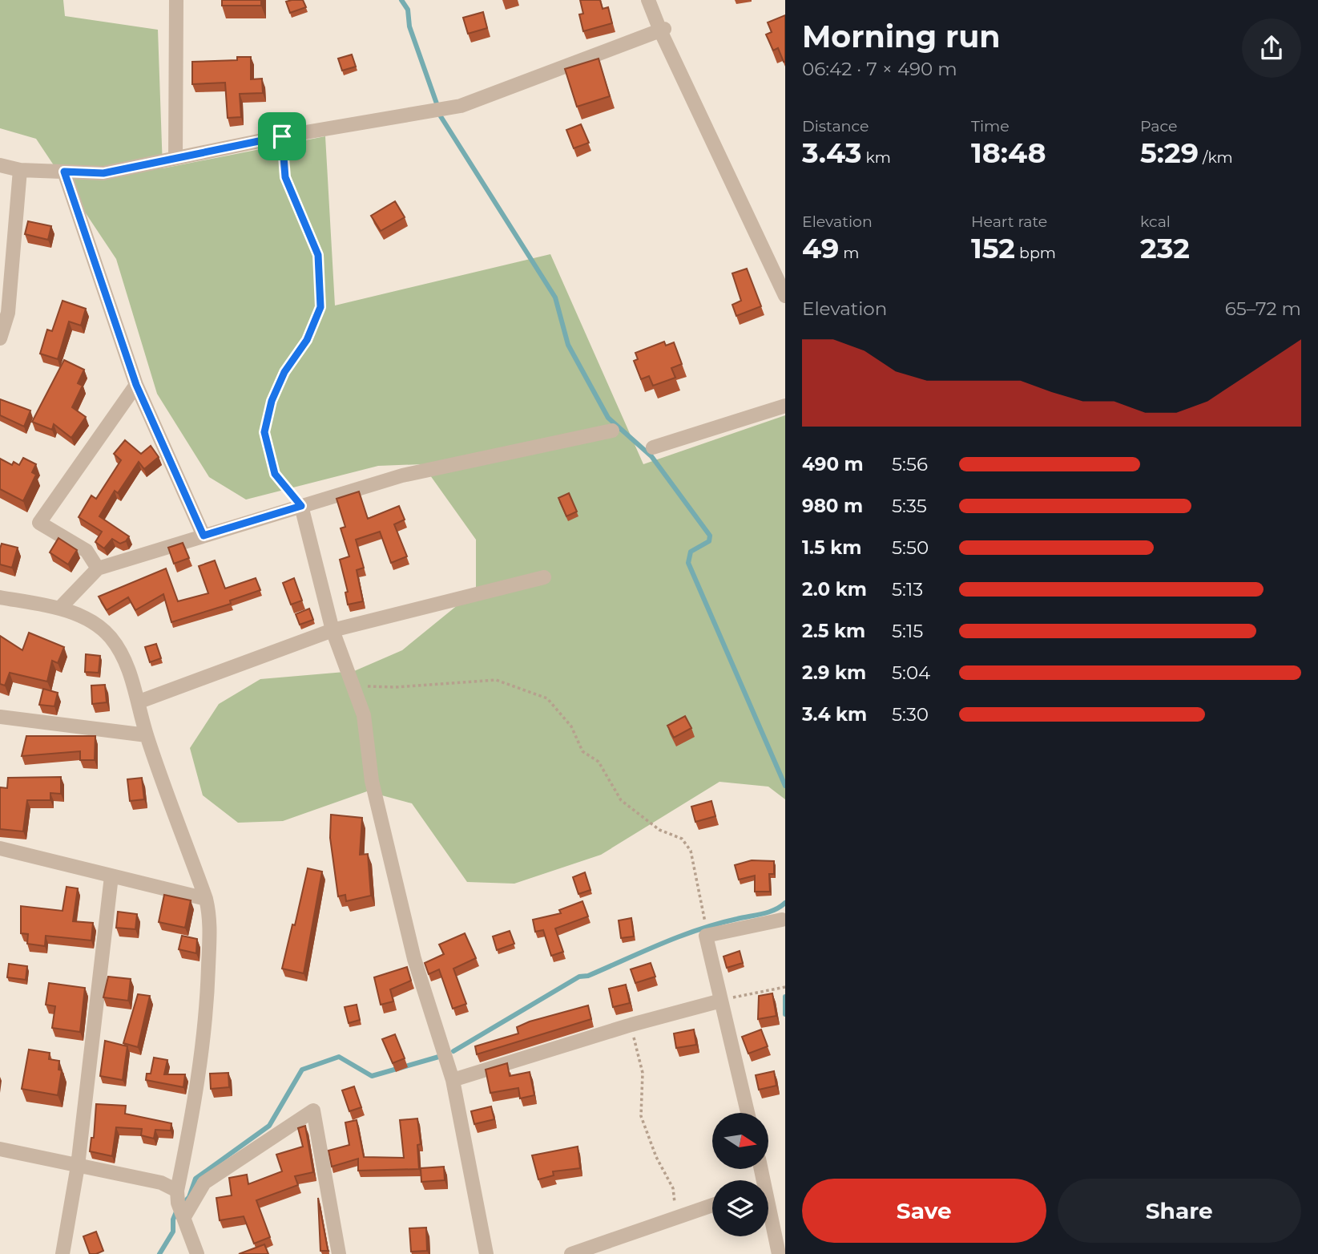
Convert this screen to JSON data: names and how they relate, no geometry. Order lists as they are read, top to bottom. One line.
{"north":"right","page":{"heading":["Morning run","06:42 · 7 × 490 m"],"stats":[["Distance","3.43 km"],["Time","18:48"],["Pace","5:29 /km"],["Elevation","49 m"],["Heart rate","152 bpm"],["kcal","232"]],"chart":["Elevation","65–72 m"],"list":[{"name":"490 m","note":"5:56"},{"name":"980 m","note":"5:35"},{"name":"1.5 km","note":"5:50"},{"name":"2.0 km","note":"5:13"},{"name":"2.5 km","note":"5:15"},{"name":"2.9 km","note":"5:04"},{"name":"3.4 km","note":"5:30"}],"buttons":["Save","Share"]}}
